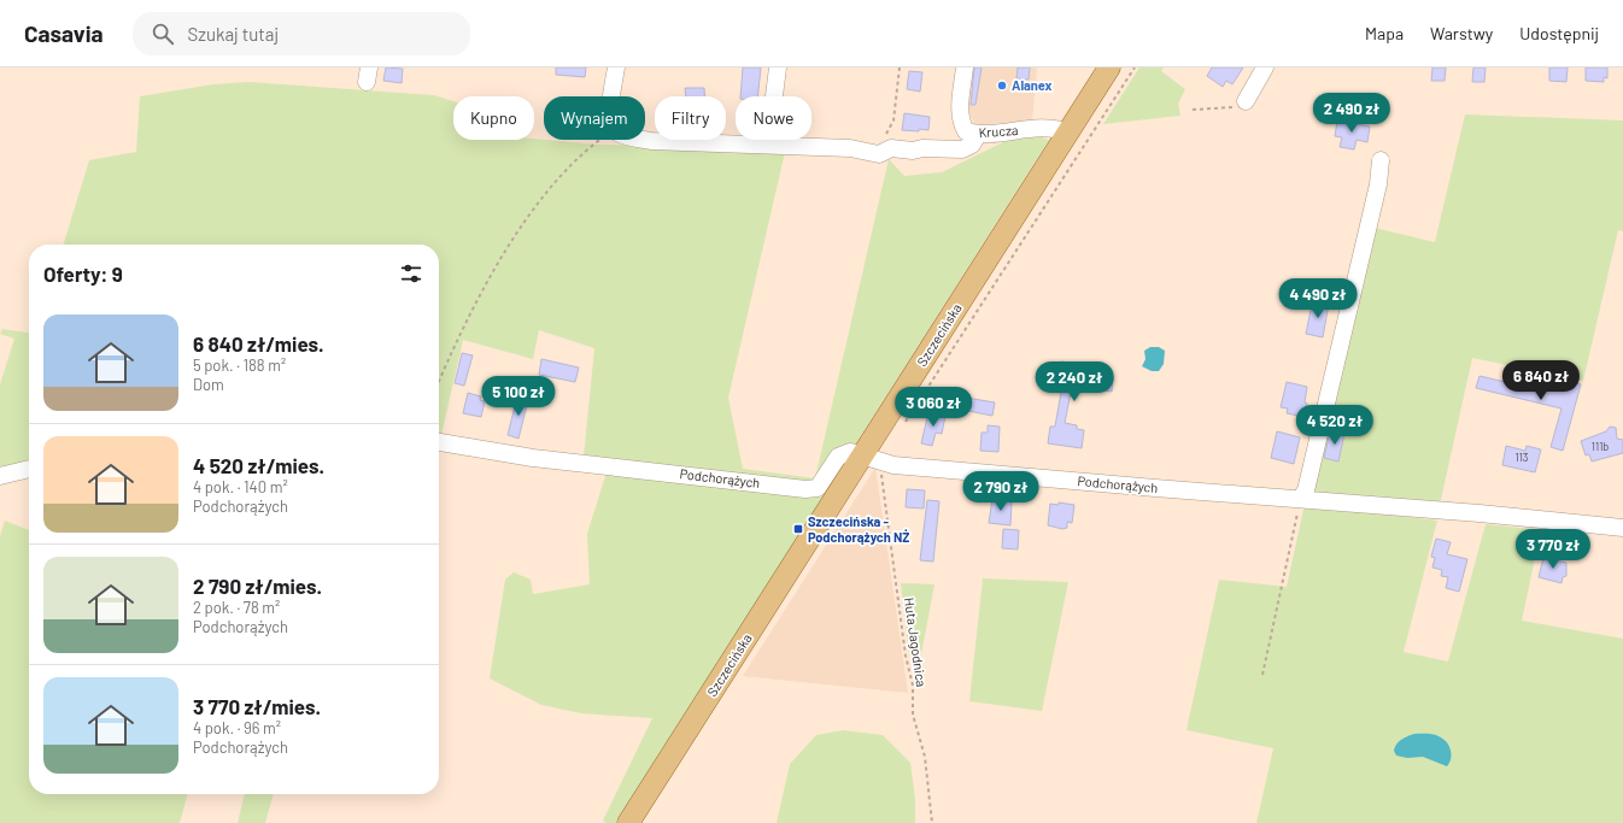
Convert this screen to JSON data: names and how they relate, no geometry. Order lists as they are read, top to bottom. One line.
{"streets":{"main road":["Szczecińska"],"street":["Krucza","Podchorążych"],"path":["Huta Jagodnica"]},"crossings":[["Krucza","Szczecińska"],["Szczecińska","Podchorążych"],["Szczecińska","Huta Jagodnica"],["Podchorążych","Huta Jagodnica"]],"places":{"other":["Alanex"],"transit":["Szczecińska - Podchorążych NŻ"]},"house_numbers":["111b","113"],"page":{"header":"Casavia","search":"Szukaj tutaj","nav":["Mapa","Warstwy","Udostępnij"],"price":["2 490 zł","4 490 zł","6 840 zł","2 240 zł","5 100 zł","3 060 zł","4 520 zł","2 790 zł","3 770 zł"],"chip":["Kupno","Wynajem","Filtry","Nowe"],"heading":"Oferty: 9","list":[{"name":"6 840 zł/mies.","note":"5 pok. · 188 m² · Dom"},{"name":"4 520 zł/mies.","note":"4 pok. · 140 m² · Podchorążych"},{"name":"2 790 zł/mies.","note":"2 pok. · 78 m² · Podchorążych"},{"name":"3 770 zł/mies.","note":"4 pok. · 96 m² · Podchorążych"}]}}
